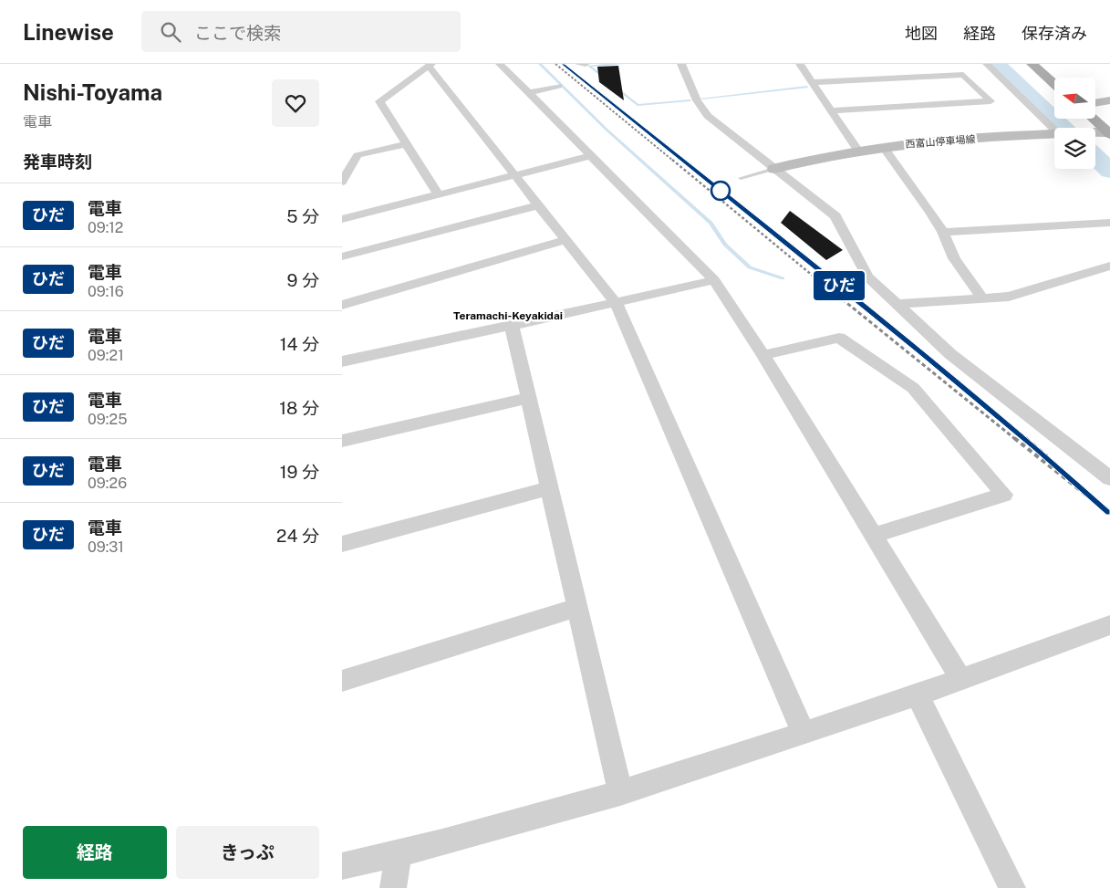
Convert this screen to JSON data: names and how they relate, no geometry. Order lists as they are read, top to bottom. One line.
{"streets":{"main road":["西富山停車場線"]},"districts":["Teramachi-Keyakidai"],"north":"left","page":{"header":"Linewise","search":"ここで検索","nav":["地図","経路","保存済み"],"heading":[["Nishi-Toyama","電車"],"発車時刻"],"on_map":"ひだ","list":[{"mark":"ひだ","name":"電車","note":"09:12","value":"5 分"},{"mark":"ひだ","name":"電車","note":"09:16","value":"9 分"},{"mark":"ひだ","name":"電車","note":"09:21","value":"14 分"},{"mark":"ひだ","name":"電車","note":"09:25","value":"18 分"},{"mark":"ひだ","name":"電車","note":"09:26","value":"19 分"},{"mark":"ひだ","name":"電車","note":"09:31","value":"24 分"}],"buttons":["経路","きっぷ"]}}
